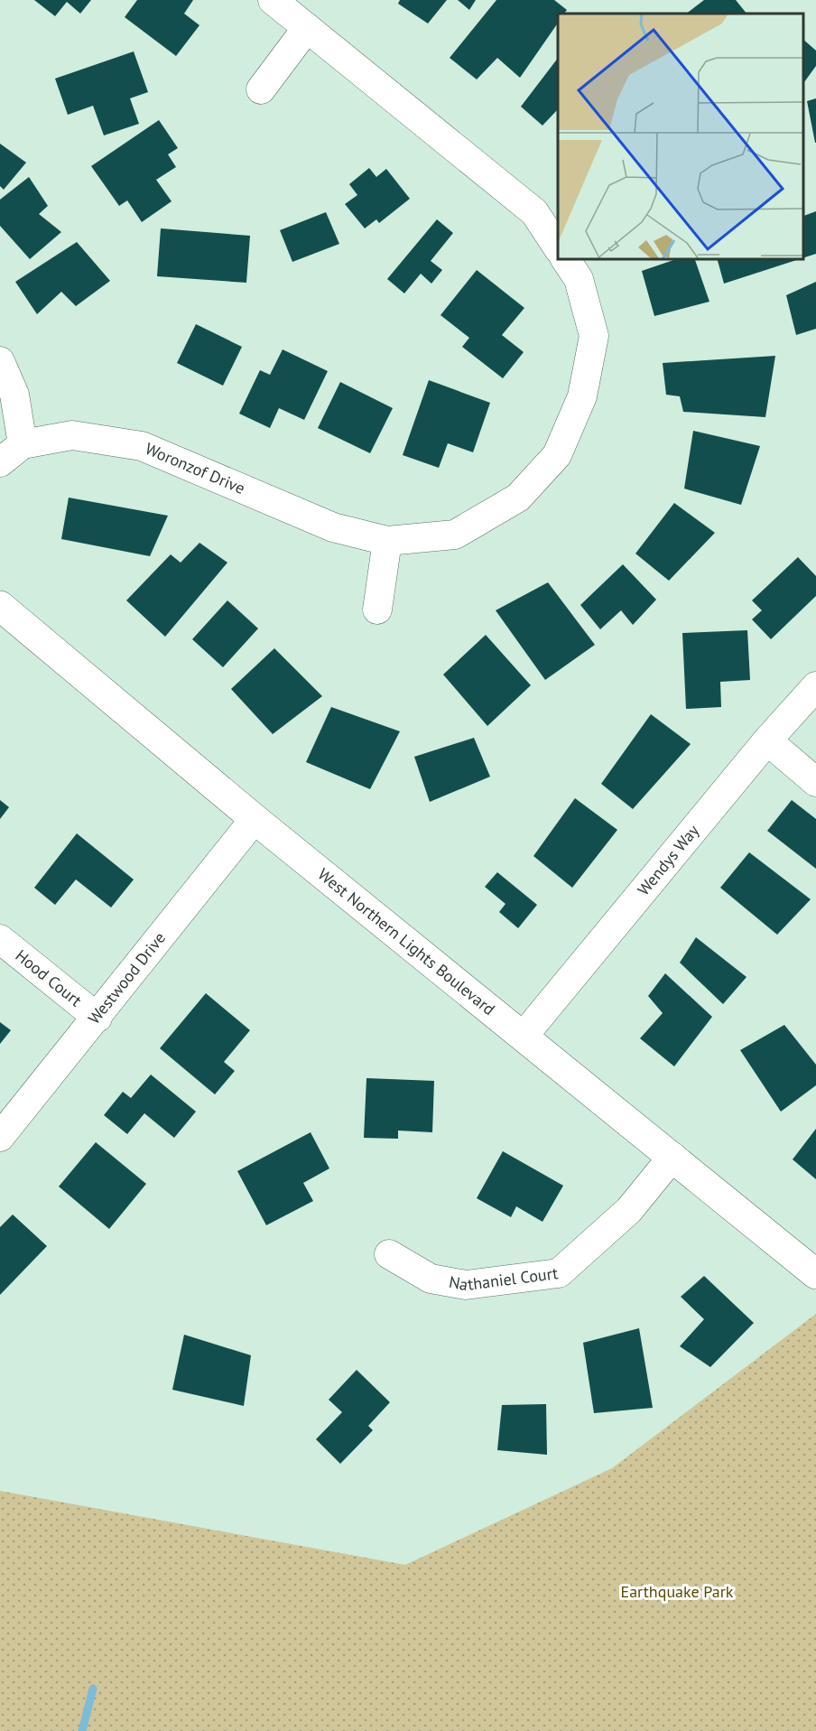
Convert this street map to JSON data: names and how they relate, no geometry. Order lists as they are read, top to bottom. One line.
{"streets":{"street":["Woronzof Drive","Wendys Way","West Northern Lights Boulevard","Hood Court","Westwood Drive","Nathaniel Court"]},"crossings":[["Wendys Way","West Northern Lights Boulevard"],["West Northern Lights Boulevard","Westwood Drive"],["West Northern Lights Boulevard","Nathaniel Court"],["Hood Court","Westwood Drive"]],"parks":["Earthquake Park"]}
